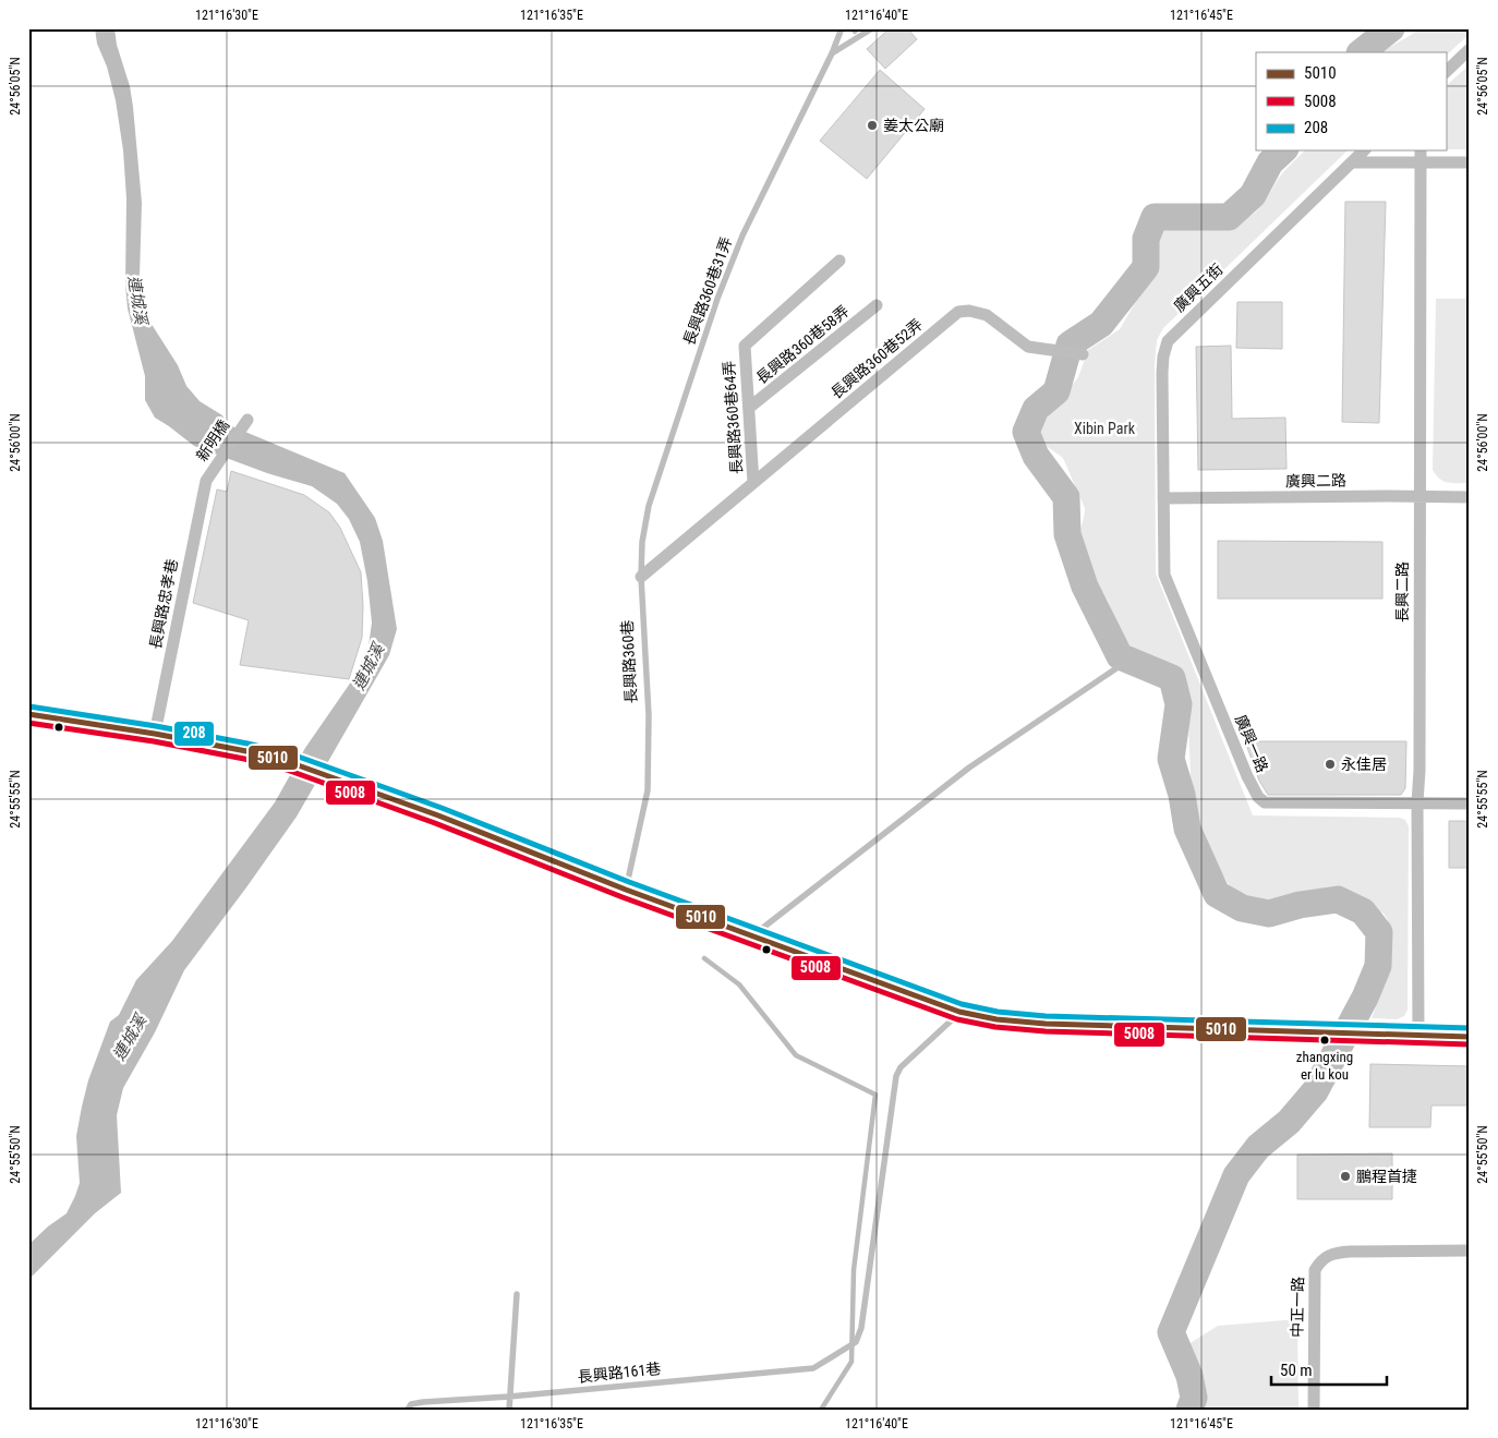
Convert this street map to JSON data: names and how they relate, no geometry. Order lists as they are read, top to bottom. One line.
{"streets":{"street":["廣興五街","長興路360巷58弄","長興路360巷52弄","長興路360巷64弄","新明橋","廣興二路","長興二路","長興路忠孝巷","廣興一路","中正一路"],"lane":["長興路360巷31弄","長興路360巷","長興路161巷"]},"crossings":[["廣興五街","廣興二路"],["廣興五街","廣興一路"],["長興路360巷31弄","長興路360巷"],["長興路360巷58弄","長興路360巷64弄"],["長興路360巷52弄","長興路360巷64弄"],["新明橋","長興路忠孝巷"],["廣興二路","長興二路"],["廣興二路","廣興一路"],["長興二路","廣興一路"]],"water":["連城溪"],"parks":["Xibin Park"],"places":["姜太公廟","永佳居","zhangxing er lu kou","鵬程首捷"],"lines":["transit line 208","transit line 5010","transit line 5008"],"legend":["5010","5008","208"],"scale_bar":"50 m","coordinates":["121°16'30\"E","121°16'35\"E","121°16'40\"E","121°16'45\"E","24°56'05\"N","24°56'00\"N","24°55'55\"N","24°55'50\"N"]}
